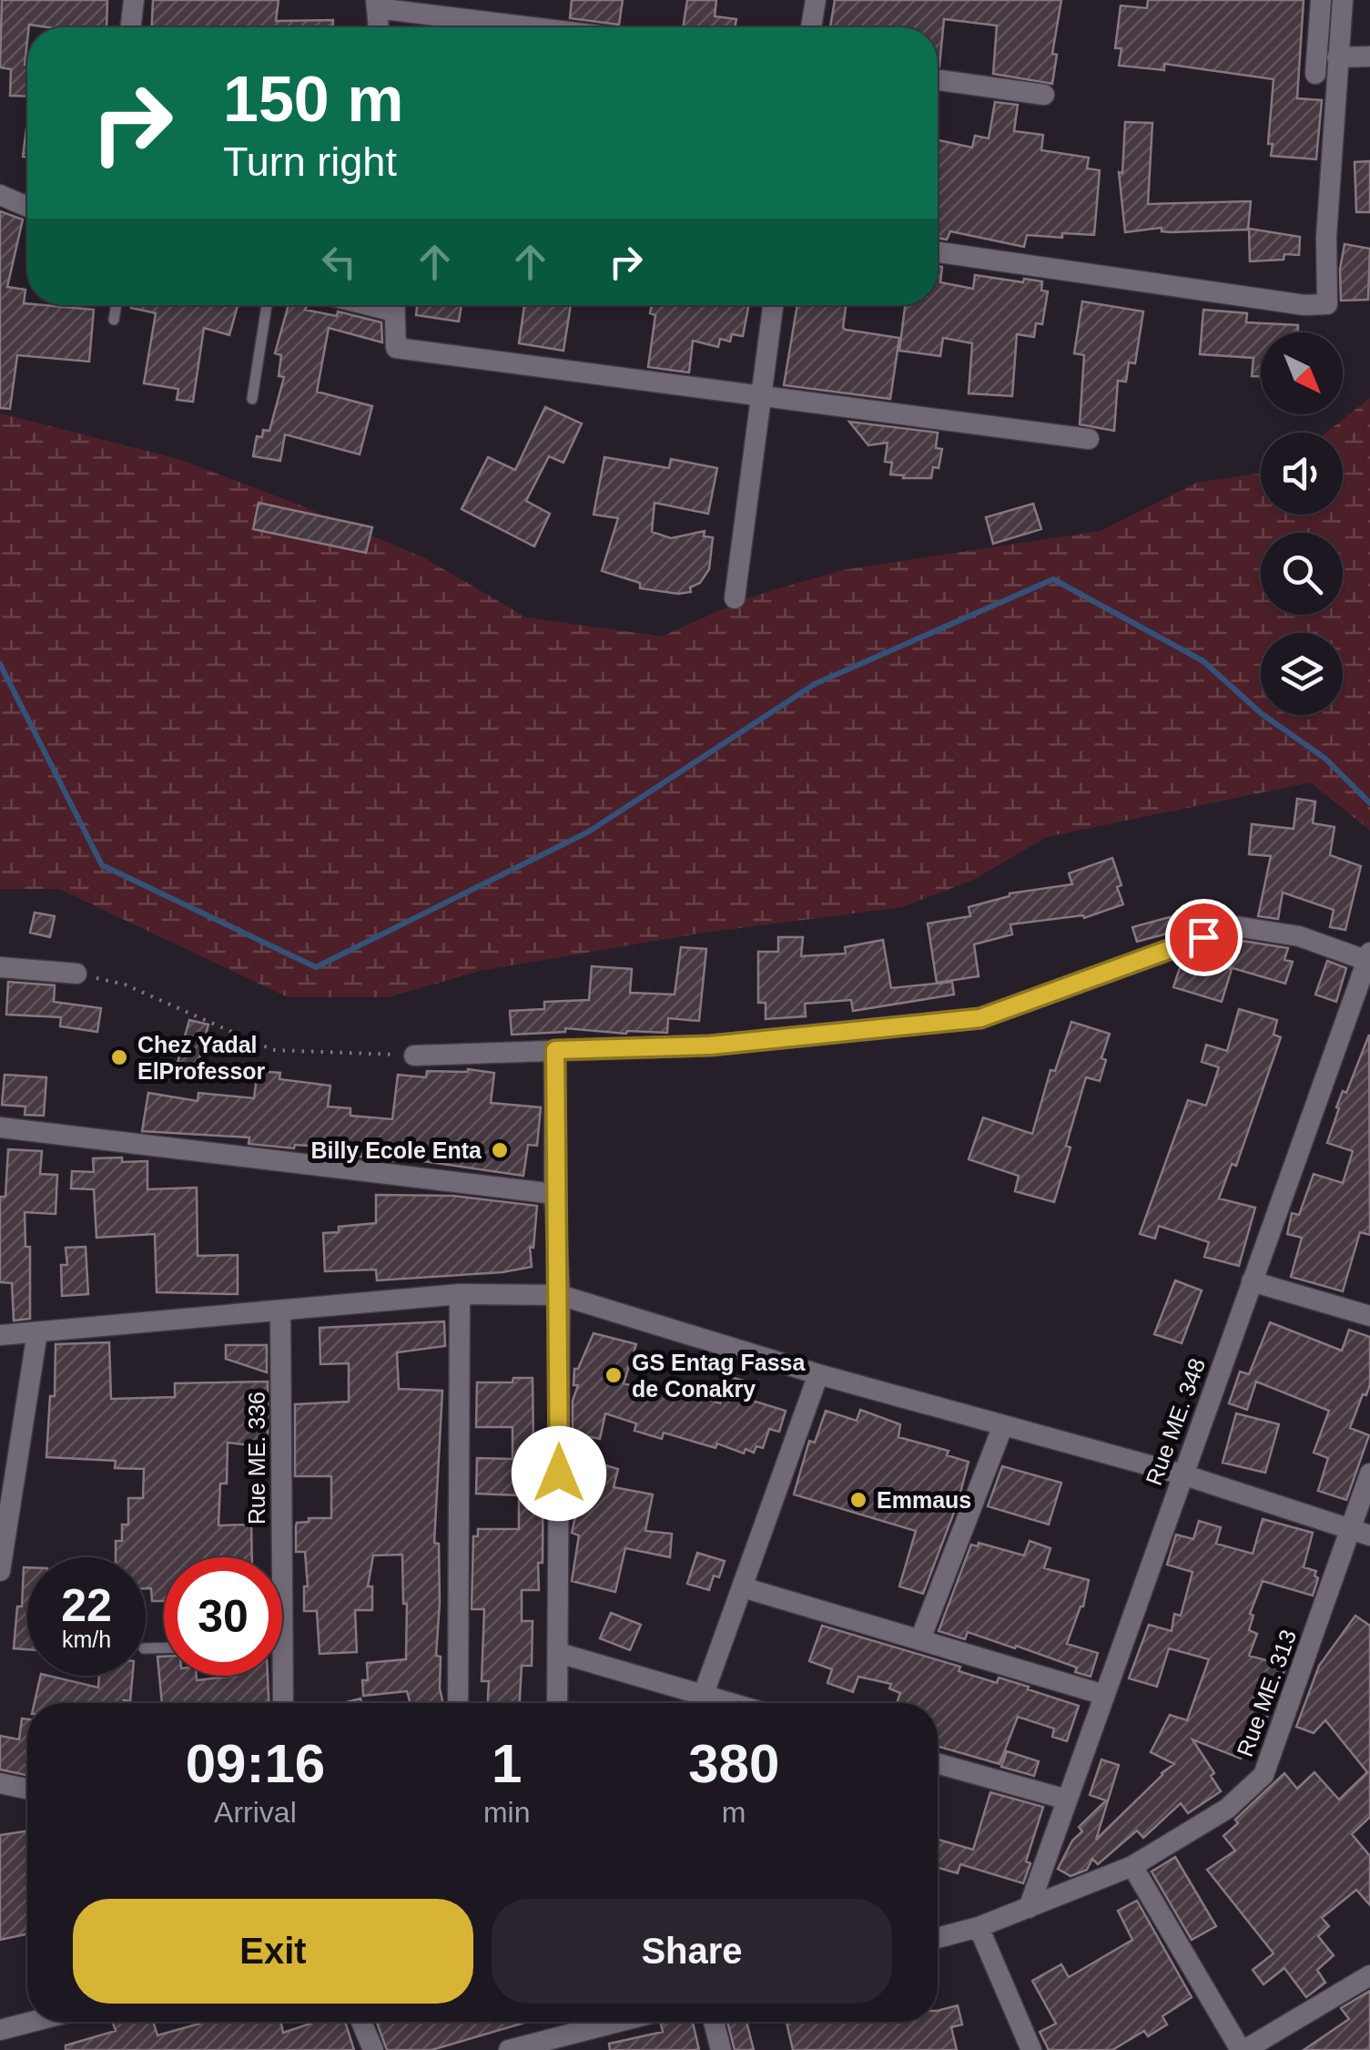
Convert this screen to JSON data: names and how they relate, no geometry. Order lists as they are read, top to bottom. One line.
{"streets":{"street":["Rue ME. 348","Rue ME. 336","Rue ME. 313"]},"crossings":[["Rue ME. 348","Rue ME. 313"]],"places":["Chez Yadal ElProfessor","Billy Ecole Enta","GS Entag Fassa de Conakry","Emmaus"],"north":"bottom right","page":{"turn":["150 m","Turn right"],"speed":"22 km/h","limit":"30","eta":["09:16","Arrival","1","min","380","m"],"buttons":["Exit","Share"]}}
